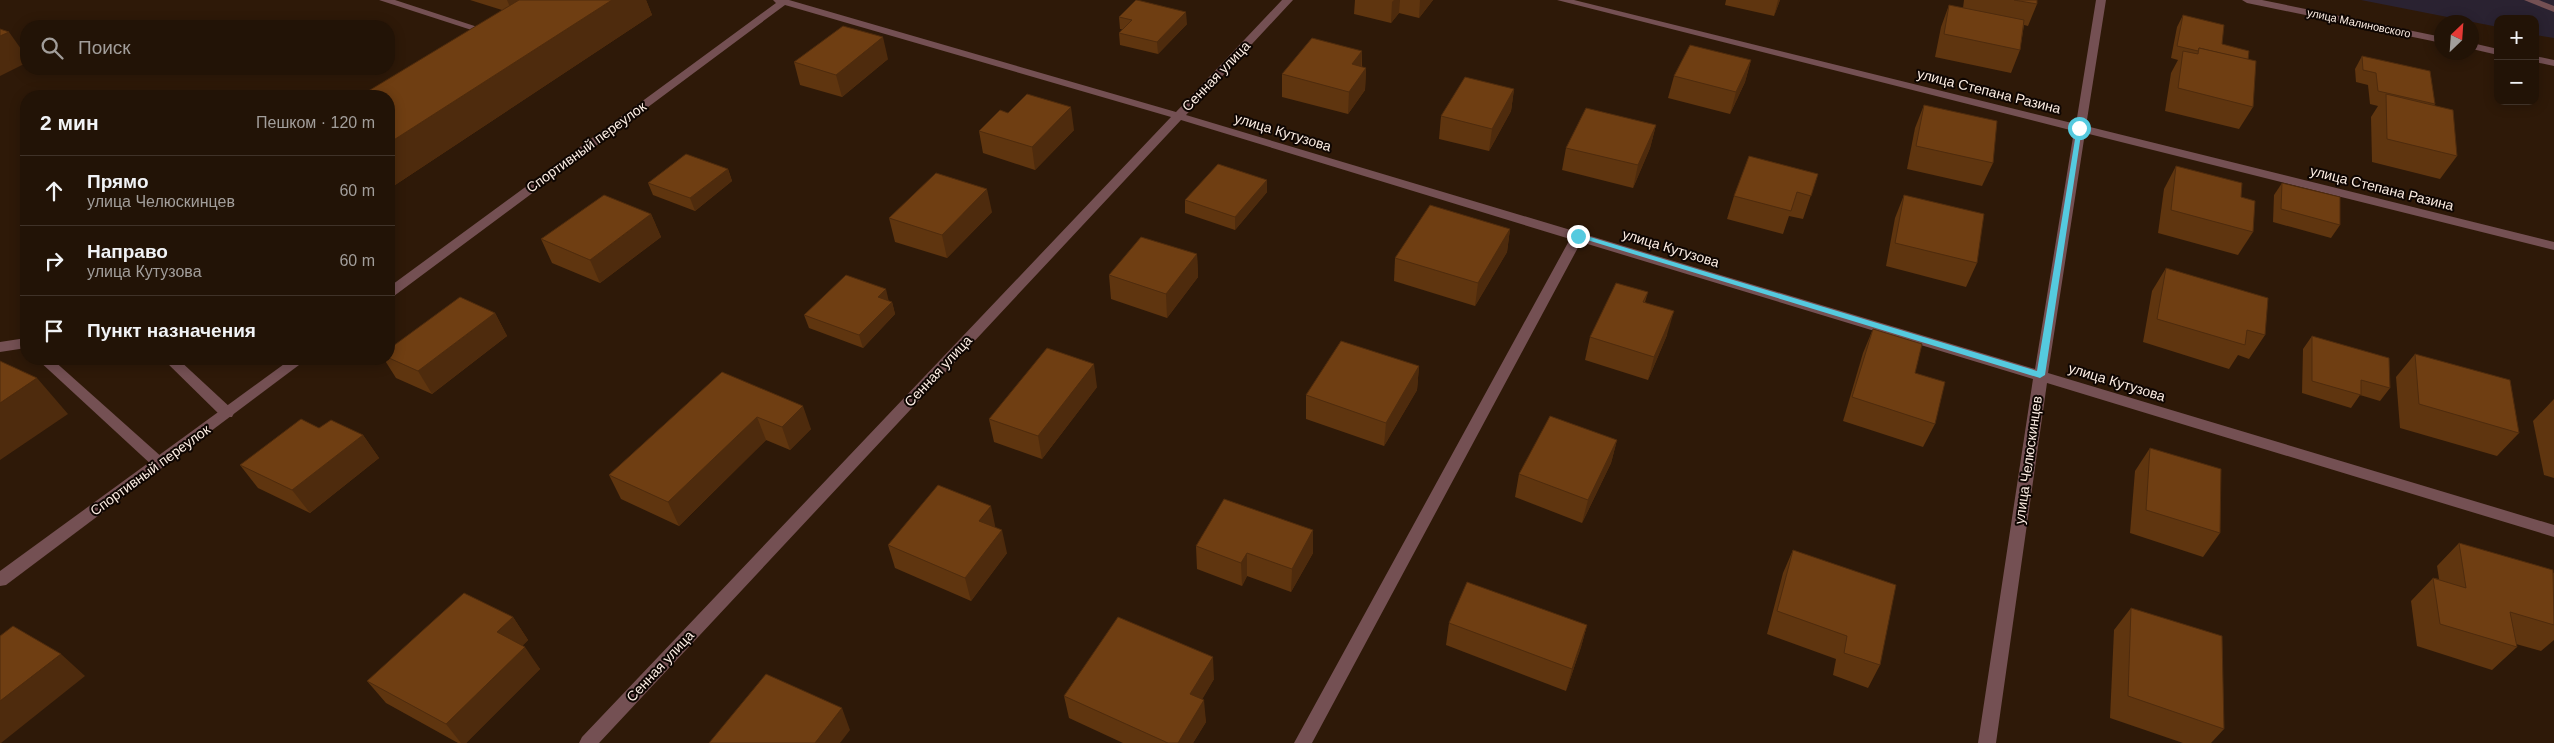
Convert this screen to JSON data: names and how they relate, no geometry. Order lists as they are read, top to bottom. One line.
{"streets":{"street":["улица Малиновского","Сенная улица","улица Степана Разина","улица Кутузова","Спортивный переулок","улица Челюскинцев"]},"crossings":[["Сенная улица","улица Кутузова"],["улица Степана Разина","улица Челюскинцев"],["улица Кутузова","Спортивный переулок"],["улица Кутузова","улица Челюскинцев"]],"north":"top right","page":{"map_buttons":["+","−"],"search":"Поиск","heading":["2 мин","Пешком · 120 m"],"list":[["Прямо","улица Челюскинцев","60 m"],["Направо","улица Кутузова","60 m"],"Пункт назначения"]}}
